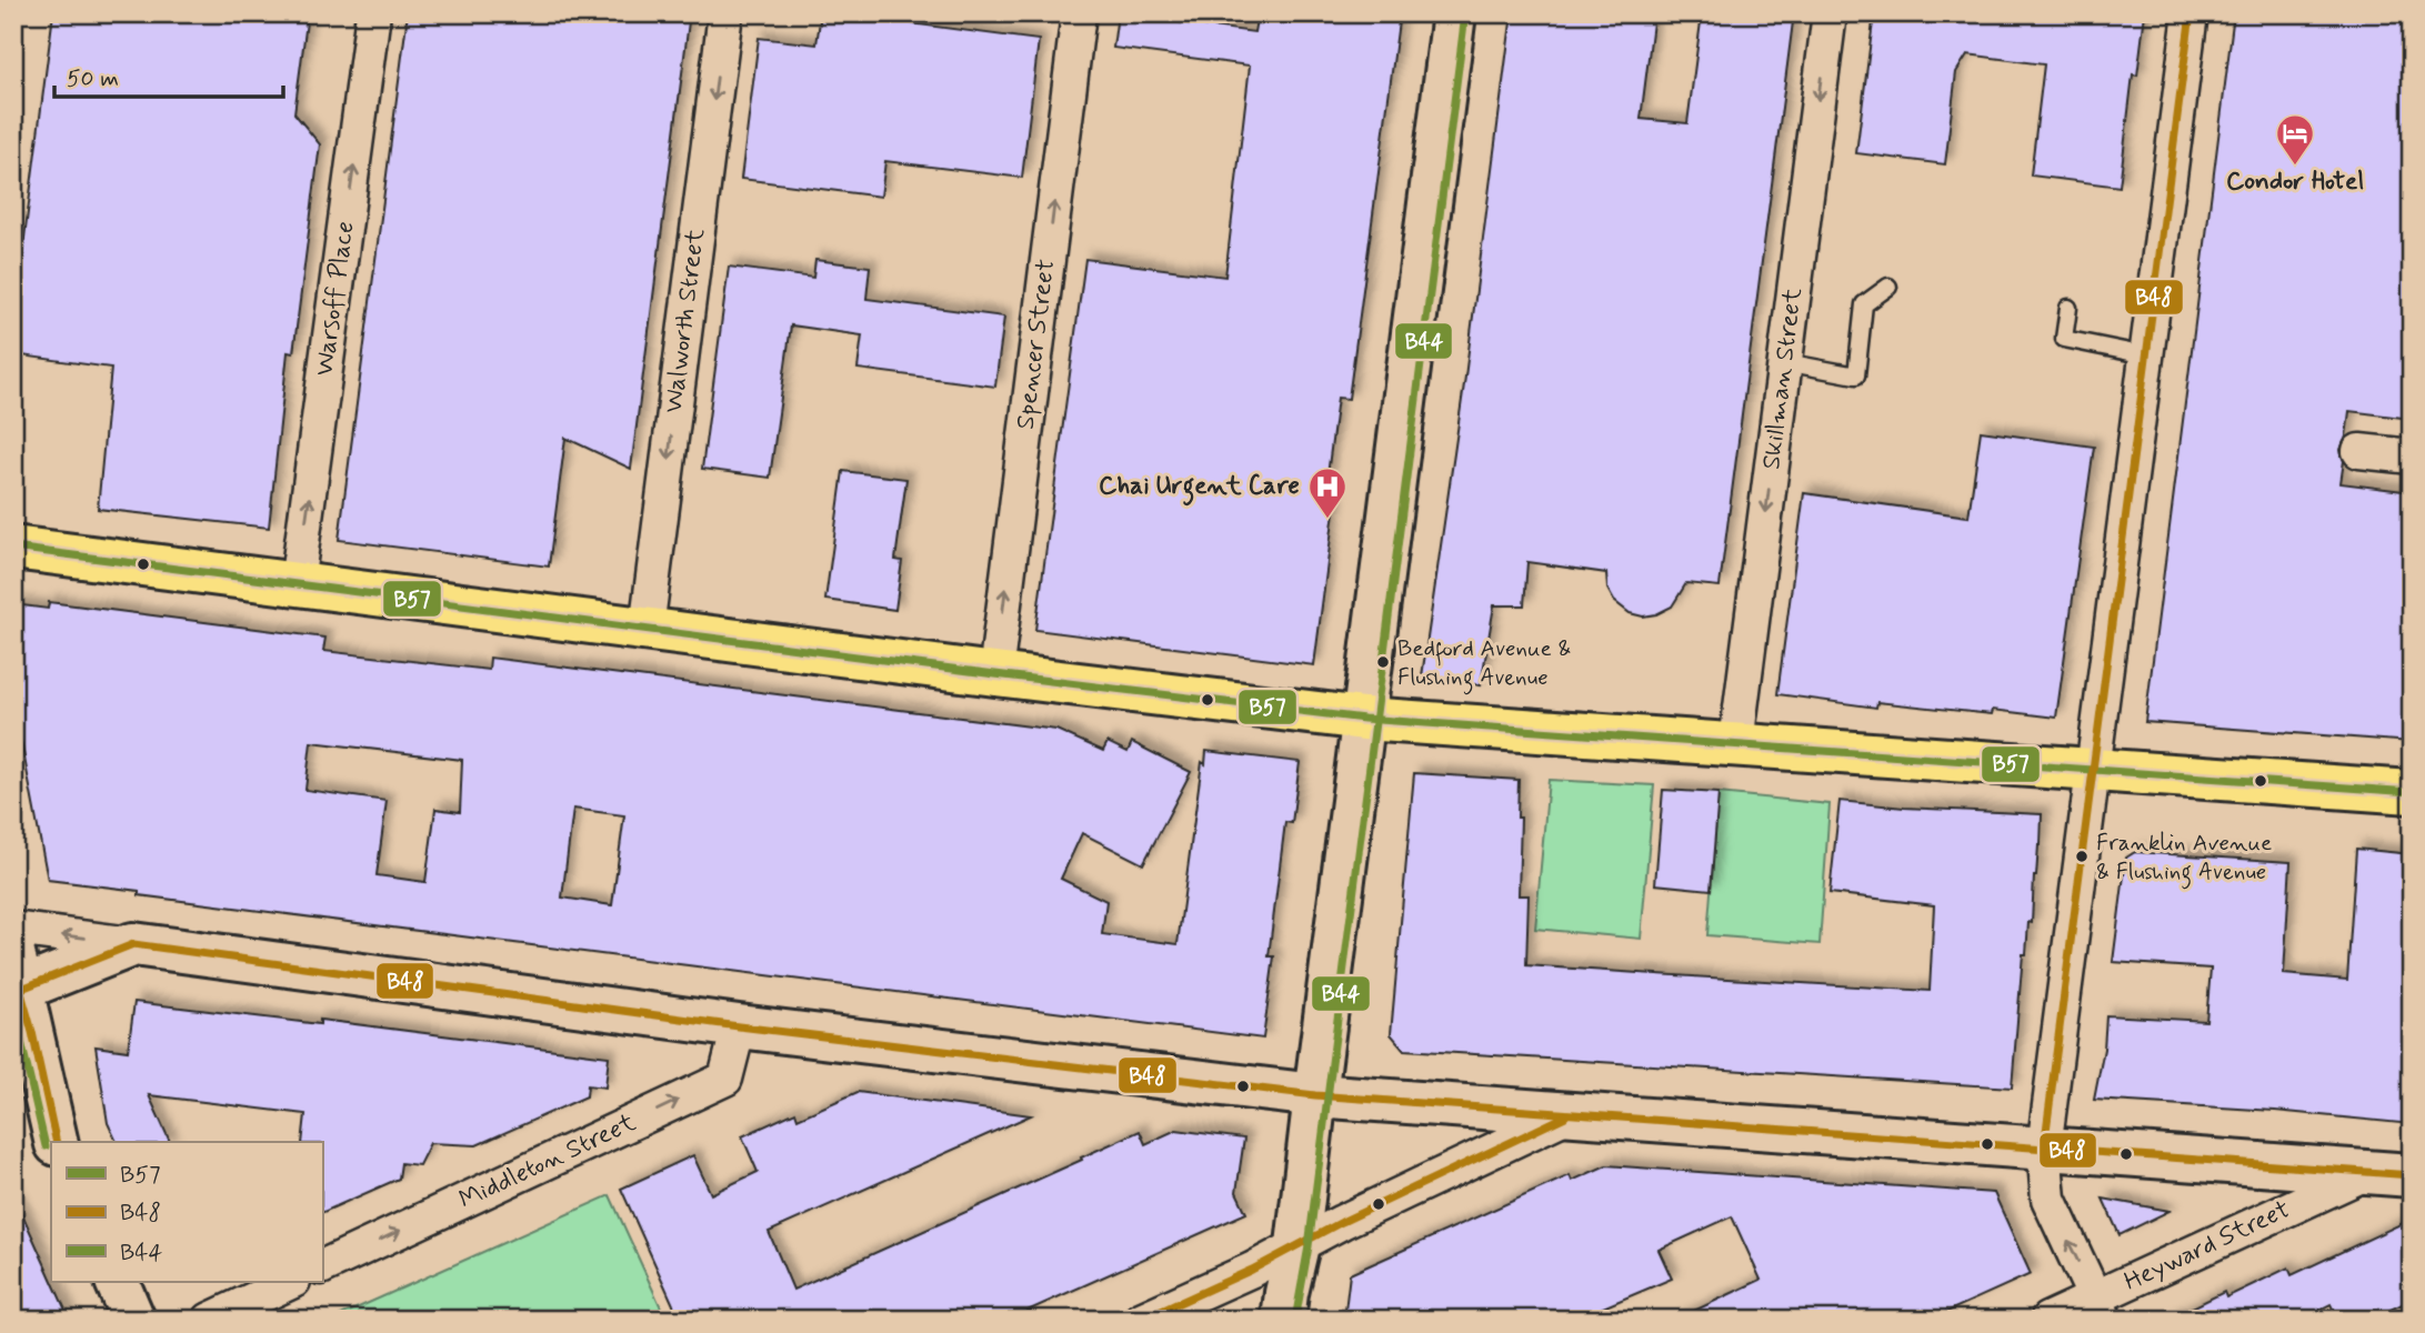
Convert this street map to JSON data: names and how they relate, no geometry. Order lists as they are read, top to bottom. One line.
{"streets":{"street":["Warsoff Place","Walworth Street","Spencer Street","Skillman Street","Middleton Street","Heyward Street"]},"one_way":["Warsoff Place","Walworth Street","Spencer Street","Skillman Street","Middleton Street"],"places":{"hotel":["Condor Hotel"],"hospital":["Chai Urgent Care"],"other":["Bedford Avenue & Flushing Avenue","Franklin Avenue & Flushing Avenue"]},"lines":["transit line B48","transit line B44","transit line B57"],"legend":["B57","B48","B44"],"scale_bar":"50 m"}
